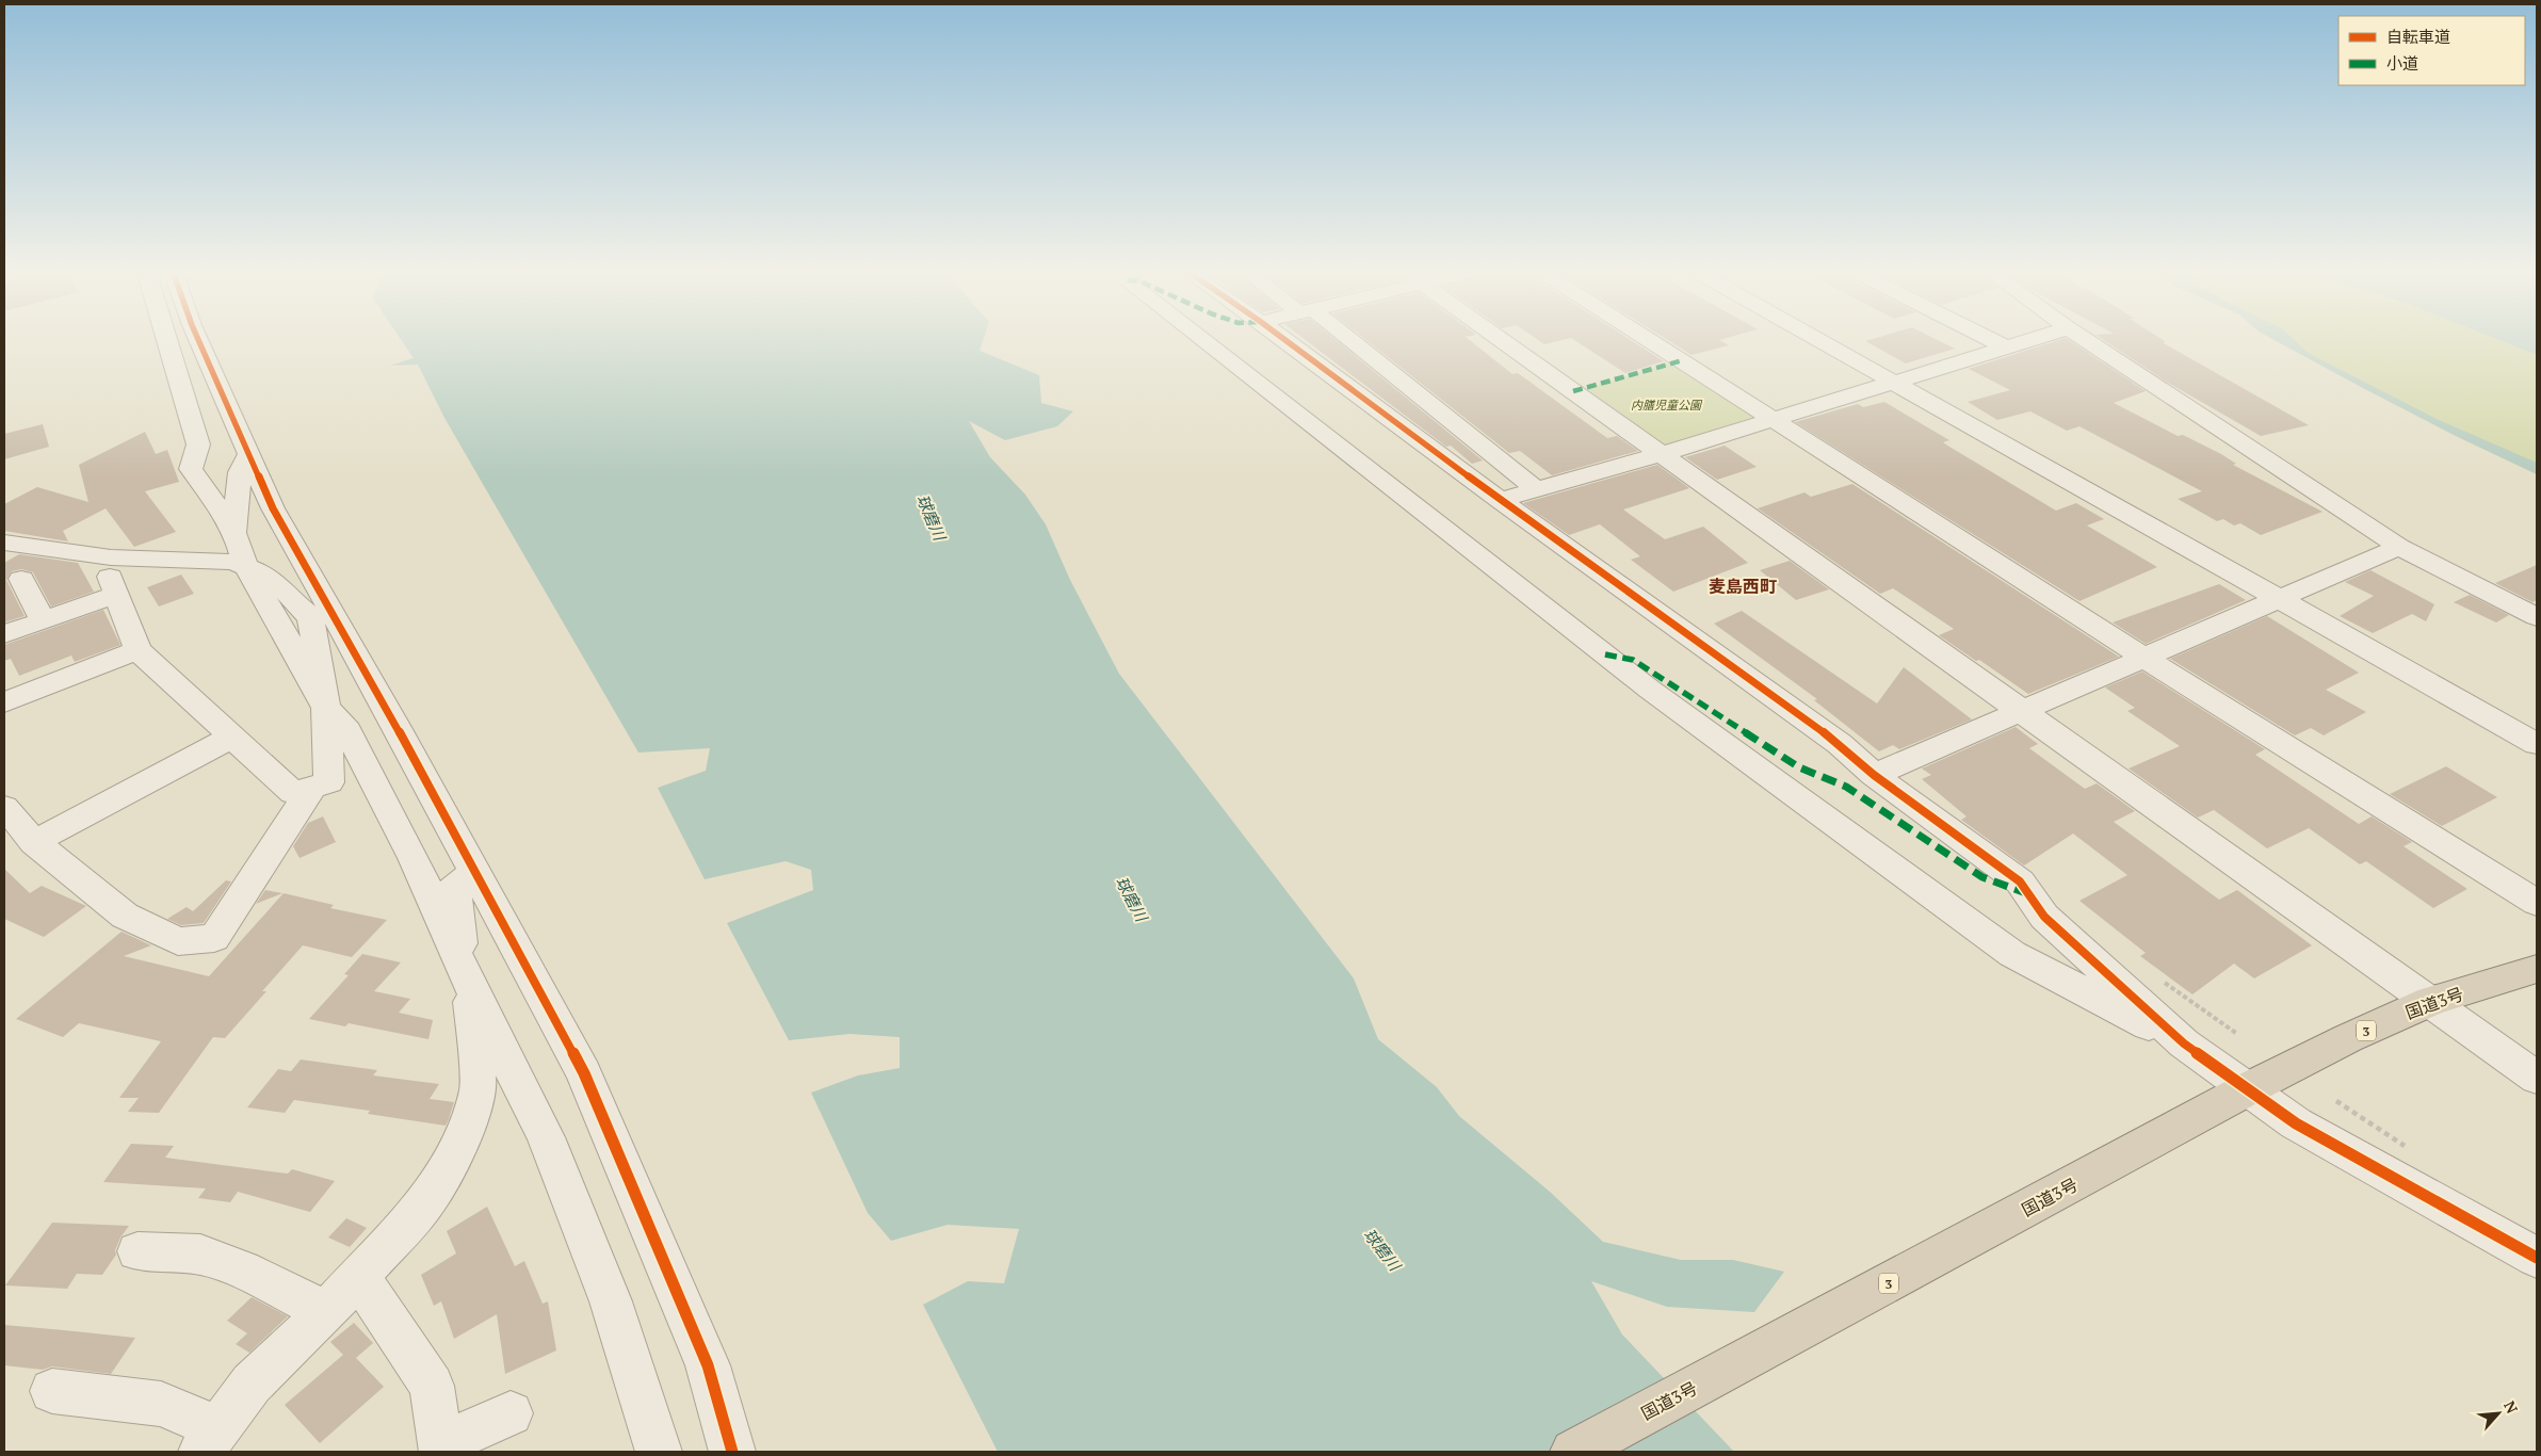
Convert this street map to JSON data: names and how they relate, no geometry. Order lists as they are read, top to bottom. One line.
{"streets":{"highway":["国道3号","3"]},"districts":["麦島西町"],"water":["球磨川"],"parks":["内膳児童公園"],"legend":["自転車道","小道"],"north":"top right"}
